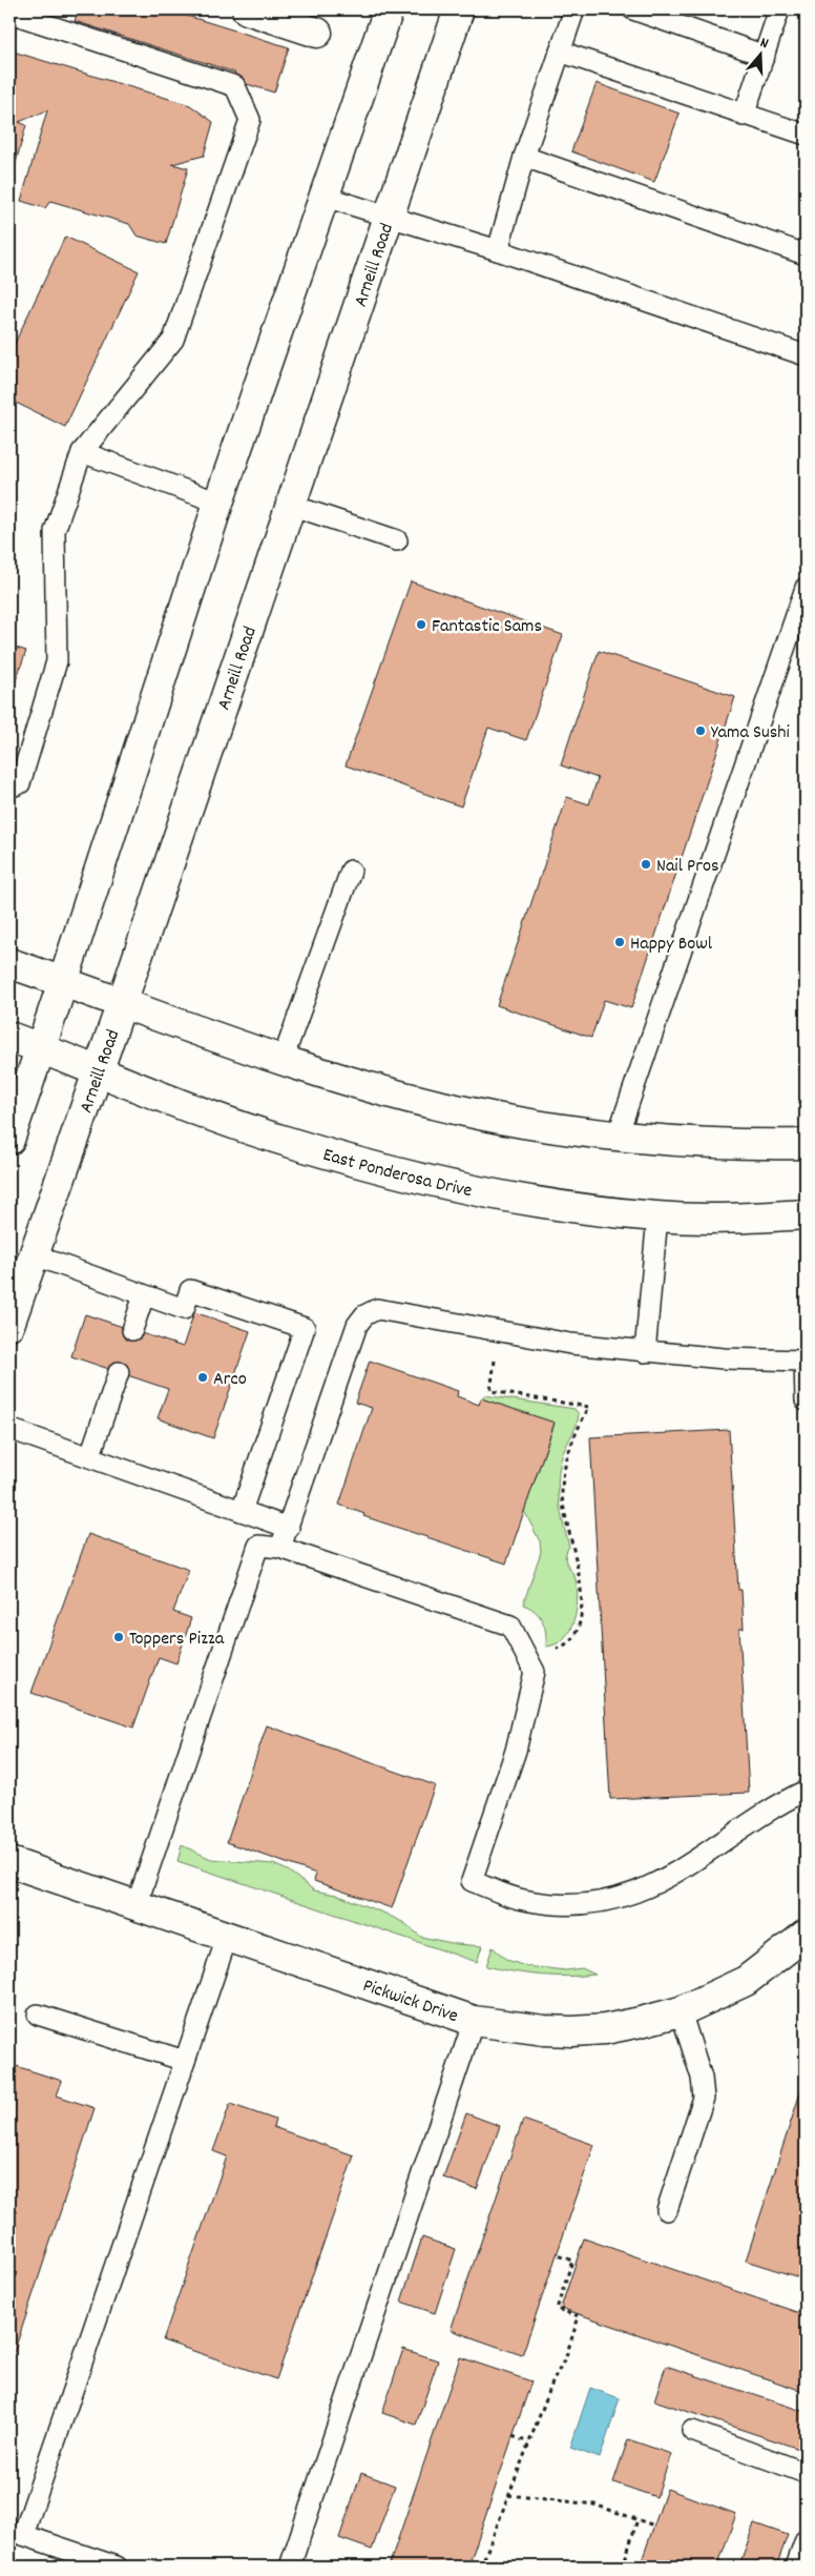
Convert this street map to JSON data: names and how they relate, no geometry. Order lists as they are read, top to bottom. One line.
{"streets":{"main road":["Arneill Road","East Ponderosa Drive","Pickwick Drive"]},"crossings":[["Arneill Road","East Ponderosa Drive"]],"places":["Fantastic Sams","Yama Sushi","Nail Pros","Happy Bowl","Arco","Toppers Pizza"],"north":"top"}
